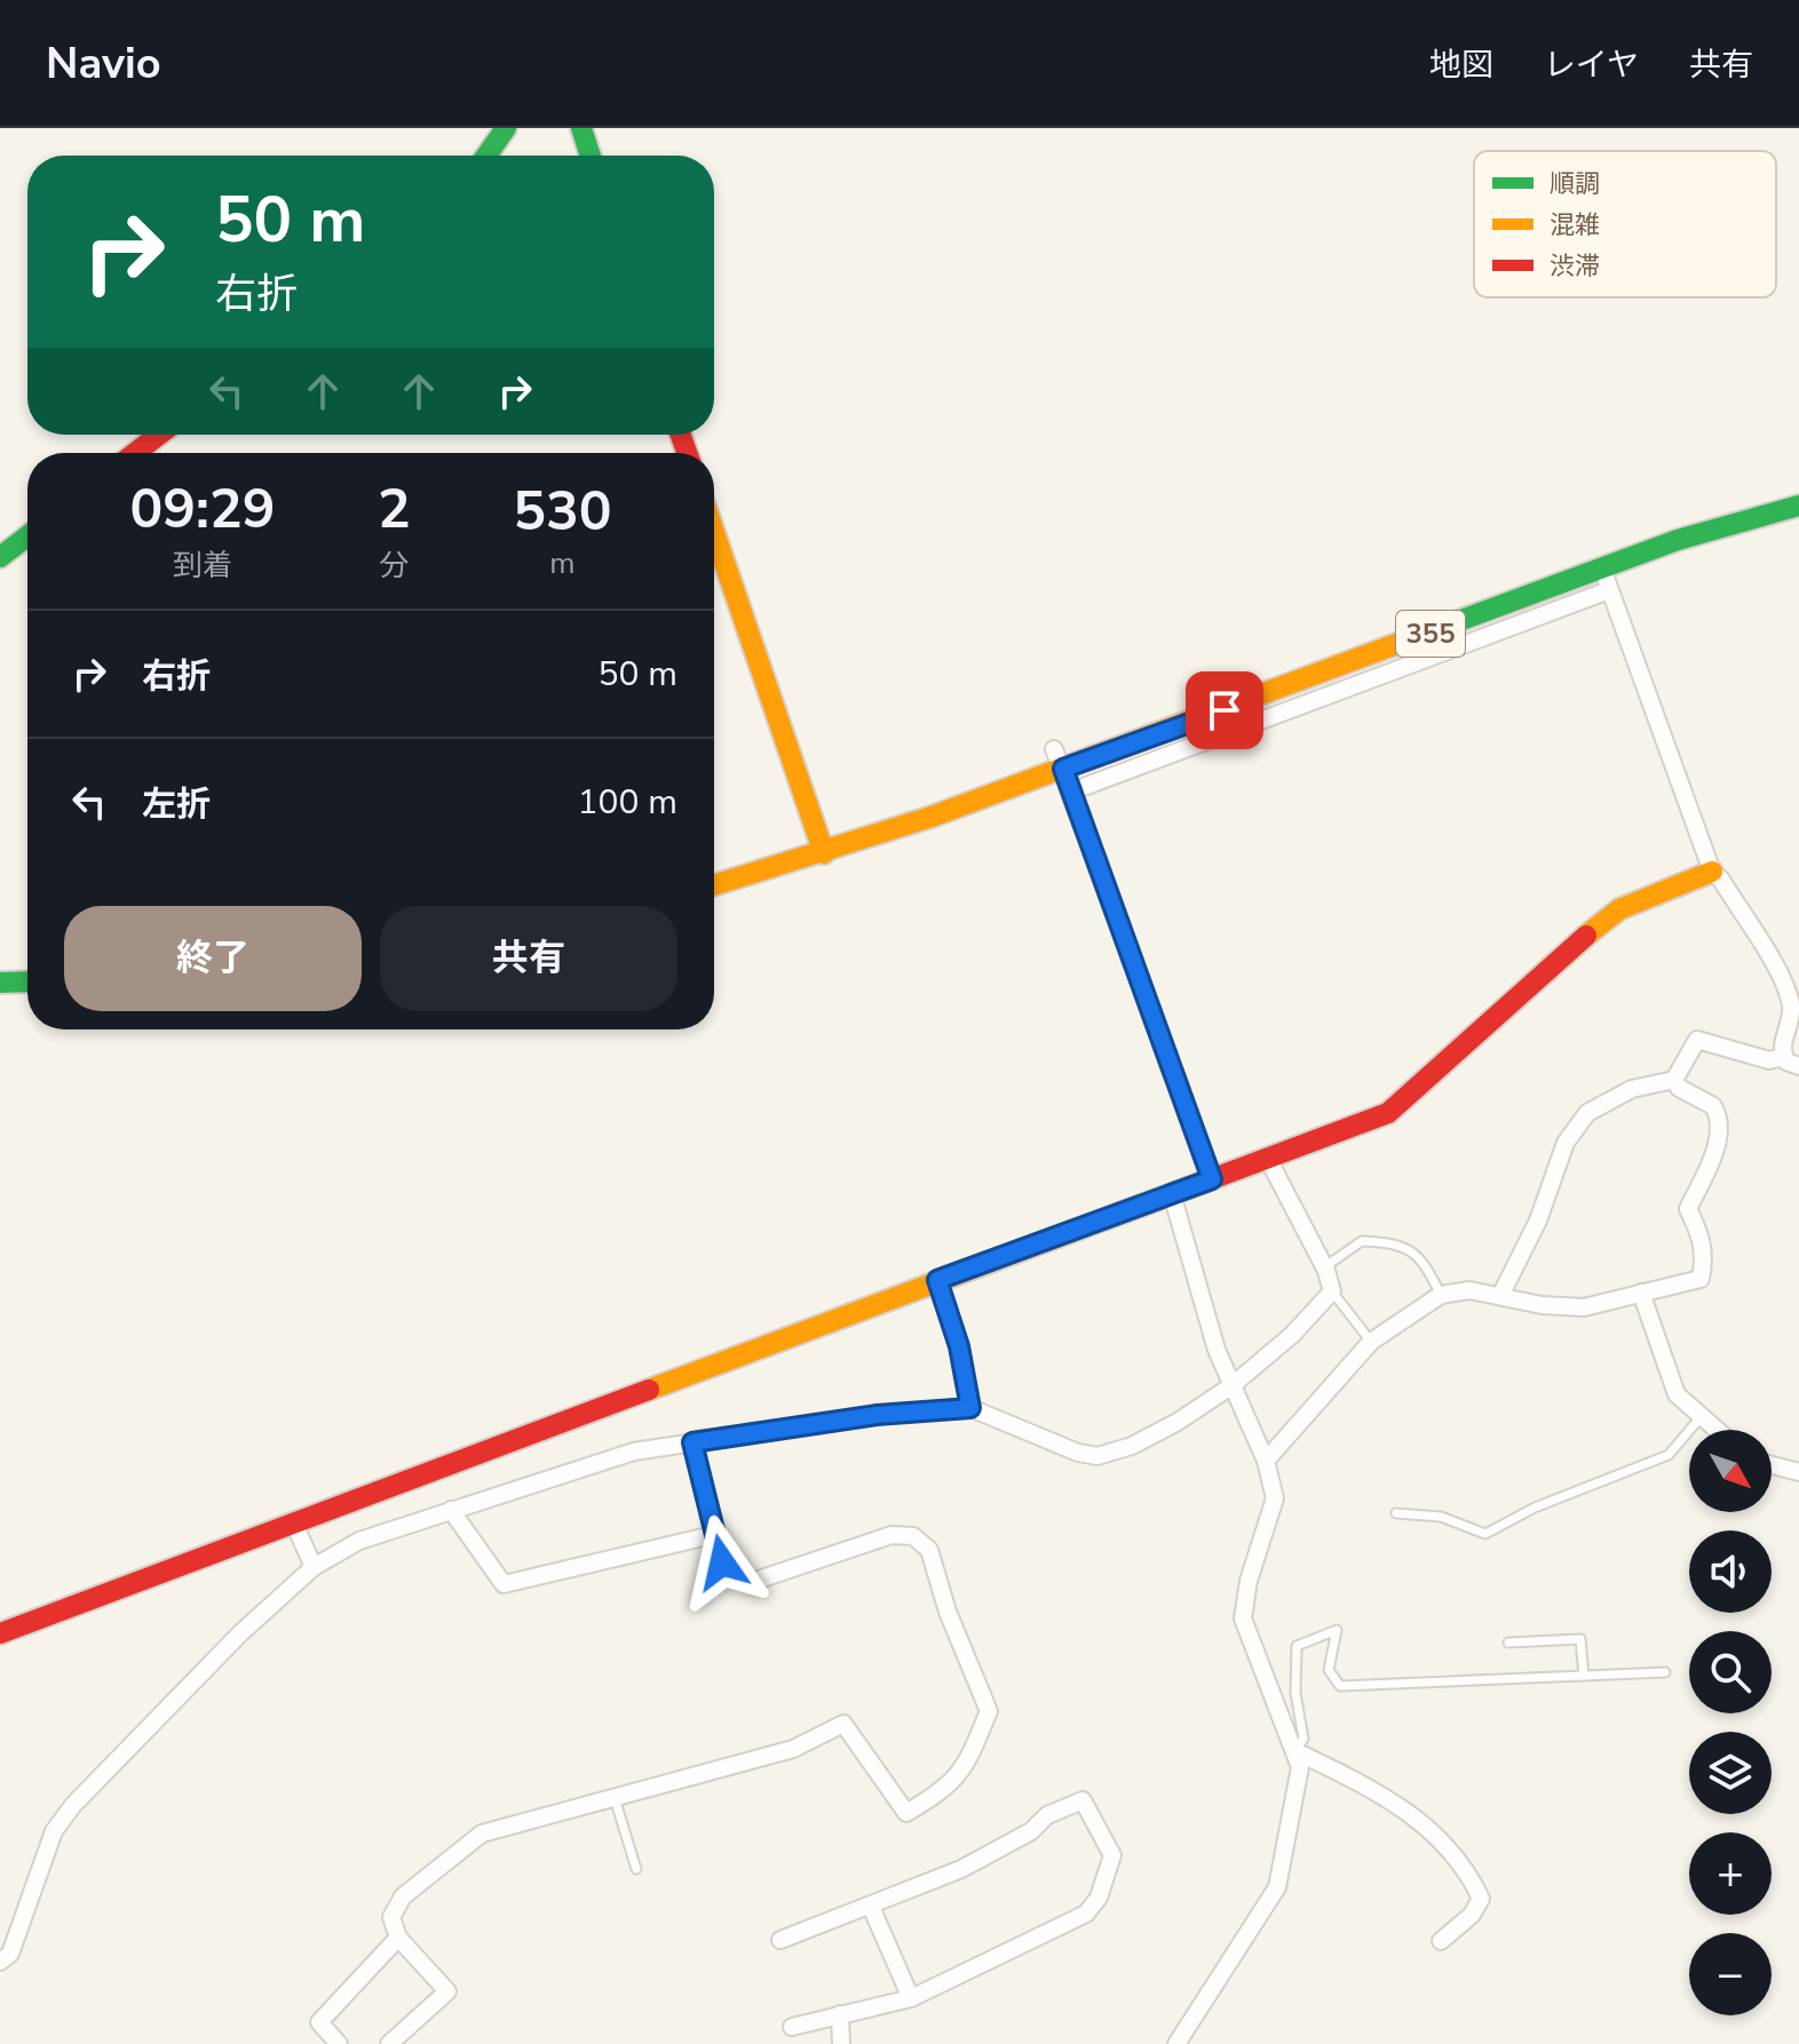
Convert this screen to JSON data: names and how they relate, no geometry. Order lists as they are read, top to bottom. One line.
{"streets":{"main road":["355"]},"legend":["順調","混雑","渋滞"],"north":"bottom right","page":{"header":"Navio","nav":["地図","レイヤ","共有"],"turn":["50 m","右折"],"eta":["09:29","到着","2","分","530","m"],"list":[{"name":"右折","value":"50 m"},{"name":"左折","value":"100 m"}],"buttons":["終了","共有"],"map_buttons":["+","−"]}}
